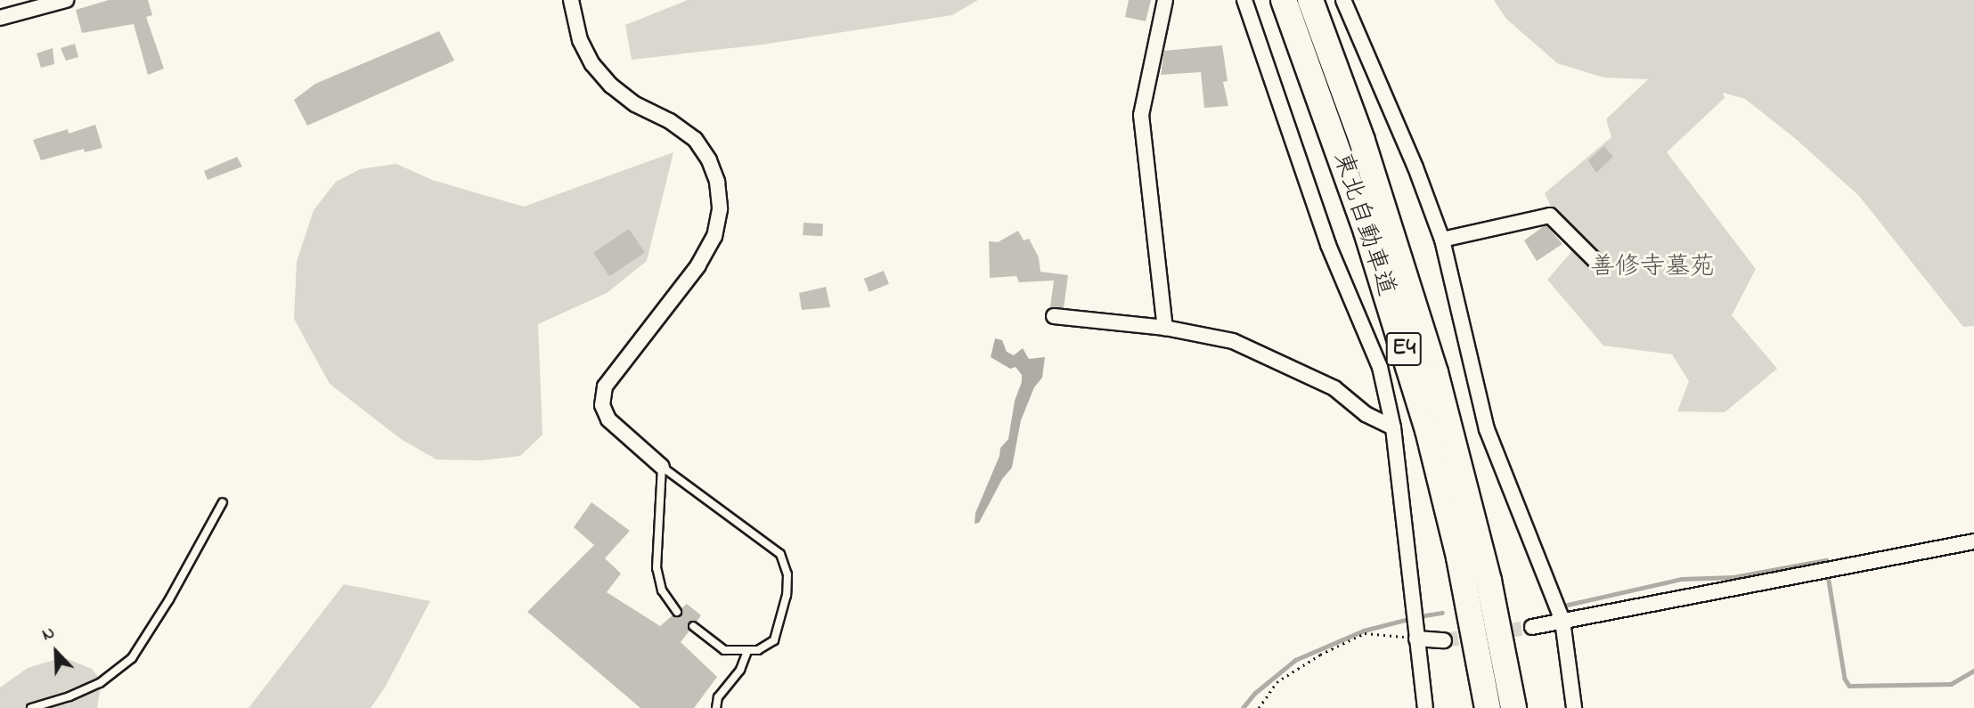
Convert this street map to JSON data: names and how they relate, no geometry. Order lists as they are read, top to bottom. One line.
{"streets":{"highway":["東北自動車道","E4"]},"parks":["善修寺墓苑"],"north":"top left"}
